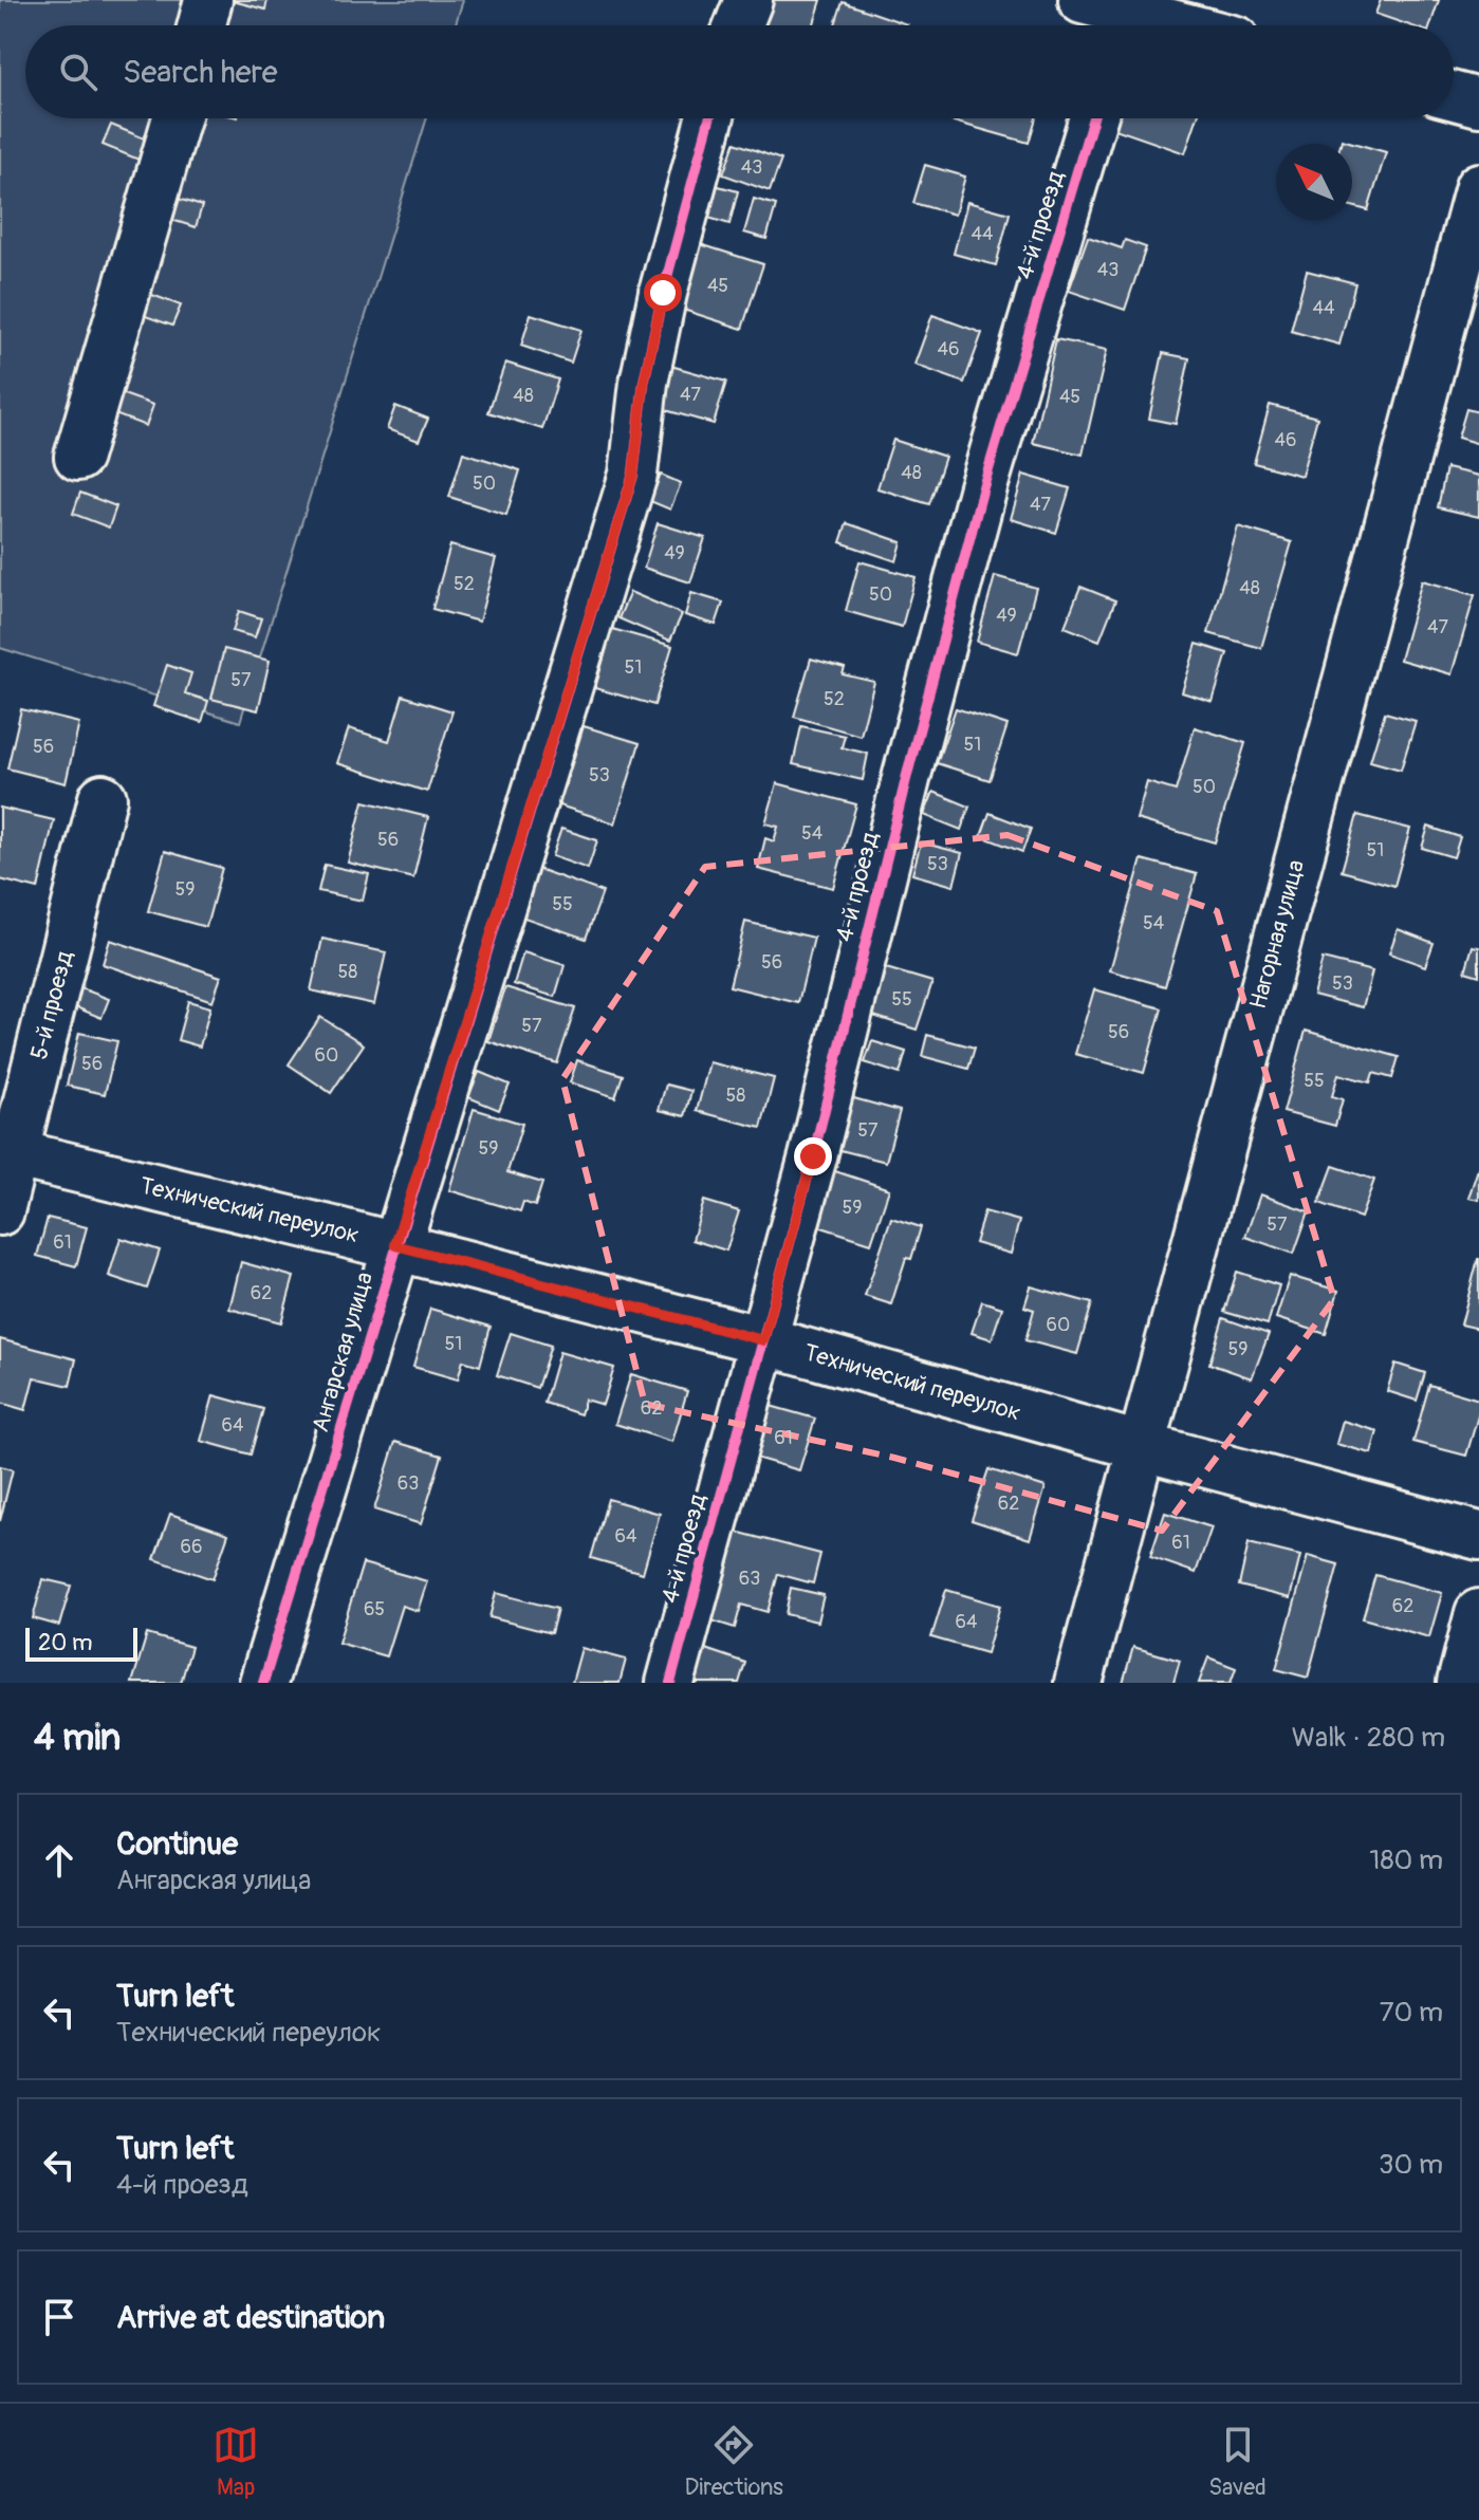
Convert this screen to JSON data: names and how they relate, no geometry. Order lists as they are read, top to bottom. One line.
{"streets":{"street":["4-й проезд","Нагорная улица","5-й проезд","Технический переулок","Ангарская улица"]},"crossings":[["4-й проезд","Технический переулок"],["Нагорная улица","Технический переулок"],["5-й проезд","Технический переулок"],["Технический переулок","Ангарская улица"]],"house_numbers":["43","44","43","45","44","46","47","48","45","46","48","50","47","49","52","48","50","49","47","51","57","52","51","56","53","50","54","56","51","53","59","55","54","56","58","53","55","57","56","60","56","55","58","57","59","59","57","61","62","60","51","59","62","64","61","63","62","64","61","66","63","62","65","64"],"scale_bar":"20 m","north":"top left","page":{"search":"Search here","scale":"20 m","heading":["4 min","Walk · 280 m"],"list":[["Continue","Ангарская улица","180 m"],["Turn left","Технический переулок","70 m"],["Turn left","4-й проезд","30 m"],"Arrive at destination"],"nav":["Map","Directions","Saved"]}}
